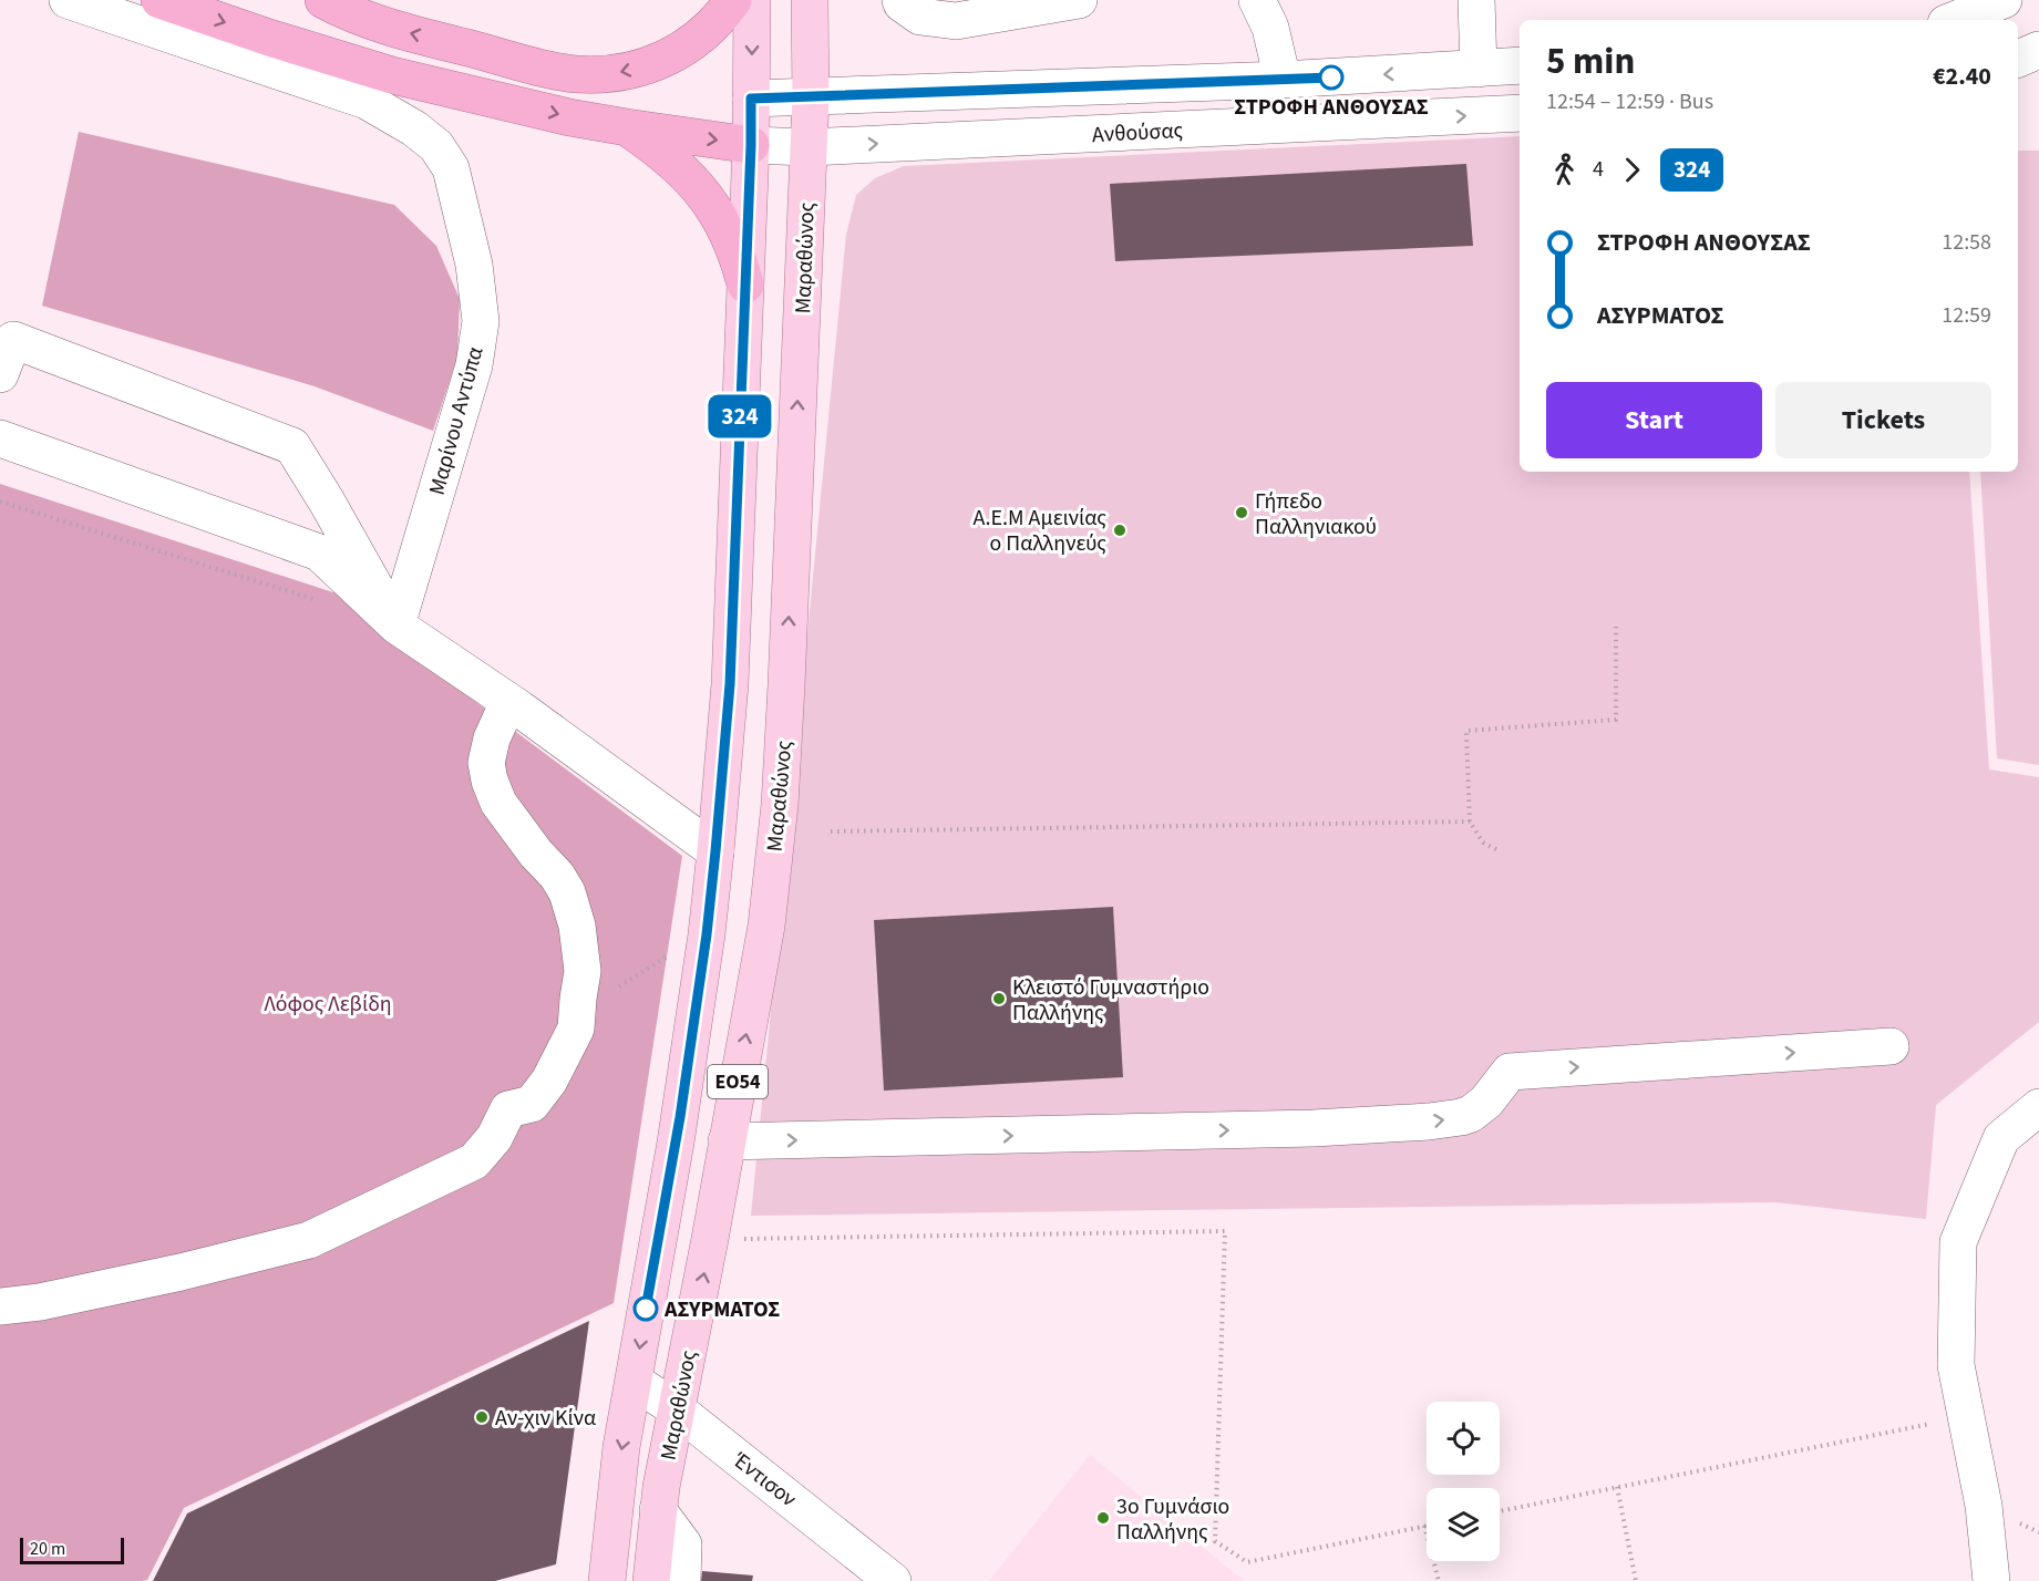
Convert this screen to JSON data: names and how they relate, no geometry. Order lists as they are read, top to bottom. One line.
{"streets":{"main road":["Μαραθώνος","ΕΟ54"],"street":["Ανθούσας","Μαρίνου Αντύπα","Έντισον"]},"crossings":[["Ανθούσας","Μαραθώνος"],["Ανθούσας","ΕΟ54"],["Μαραθώνος","Έντισον"],["ΕΟ54","Έντισον"]],"parks":["Λόφος Λεβίδη"],"places":["ΣΤΡΟΦΗ ΑΝΘΟΥΣΑΣ","Γήπεδο Παλληνιακού","Α.Ε.Μ Αμεινίας ο Παλληνεύς","Κλειστό Γυμναστήριο Παλλήνης","ΑΣΥΡΜΑΤΟΣ","Αν-χιν Κίνα","3ο Γυμνάσιο Παλλήνης"],"lines":["bus line 324"],"scale_bar":"20 m","page":{"on_map":"324","heading":["5 min","12:54 – 12:59 · Bus","€2.40"],"legs":["4","324"],"list":[{"name":"ΣΤΡΟΦΗ ΑΝΘΟΥΣΑΣ","value":"12:58"},{"name":"ΑΣΥΡΜΑΤΟΣ","value":"12:59"}],"buttons":["Start","Tickets"],"scale":"20 m"}}
